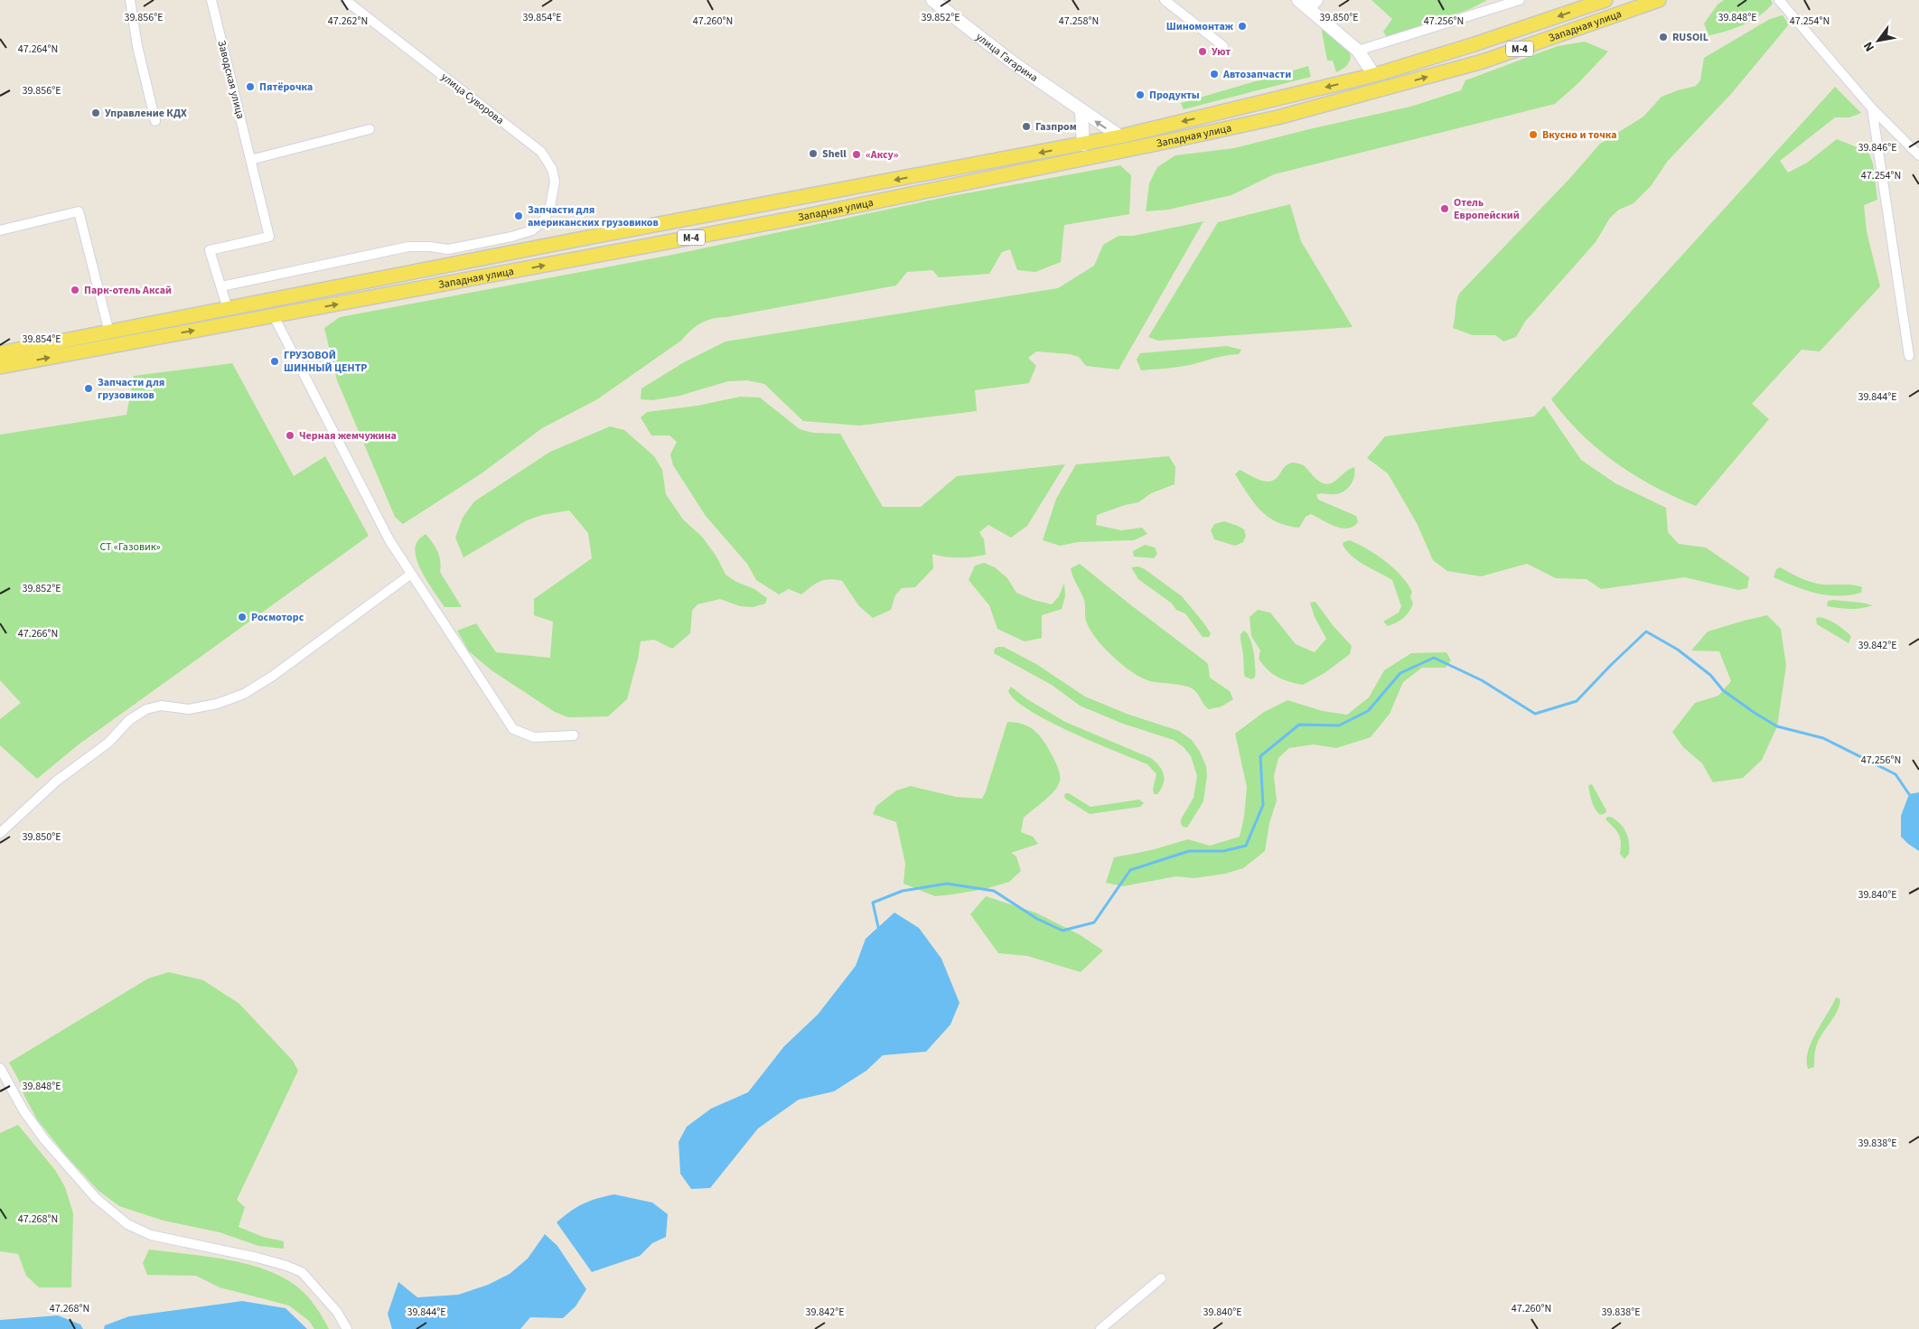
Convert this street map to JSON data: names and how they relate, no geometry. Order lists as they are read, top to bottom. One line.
{"streets":{"main road":["Западная улица","М-4"],"street":["улица Гагарина","Заводская улица","улица Суворова"]},"crossings":[["Западная улица","улица Гагарина"],["Западная улица","Заводская улица"],["Заводская улица","улица Суворова"]],"parks":["СТ «Газовик»"],"places":["Шиномонтаж","RUSOIL","Уют","Автозапчасти","Пятёрочка","Продукты","Управление КДХ","Газпром","Вкусно и точка","Shell","«Аксу»","Отель Европейский","Запчасти для американских грузовиков","Парк-отель Аксай","ГРУЗОВОЙ ШИННЫЙ ЦЕНТР","Запчасти для грузовиков","Черная жемчужина","Росмоторс"],"north":"bottom left","coordinates":["39.854°E","39.848°E","39.856°E","39.852°E","39.850°E","47.260°N","47.258°N","47.262°N","47.256°N","47.254°N","47.264°N","39.846°E","39.844°E","47.266°N","39.842°E","39.840°E","39.838°E","47.268°N"]}
